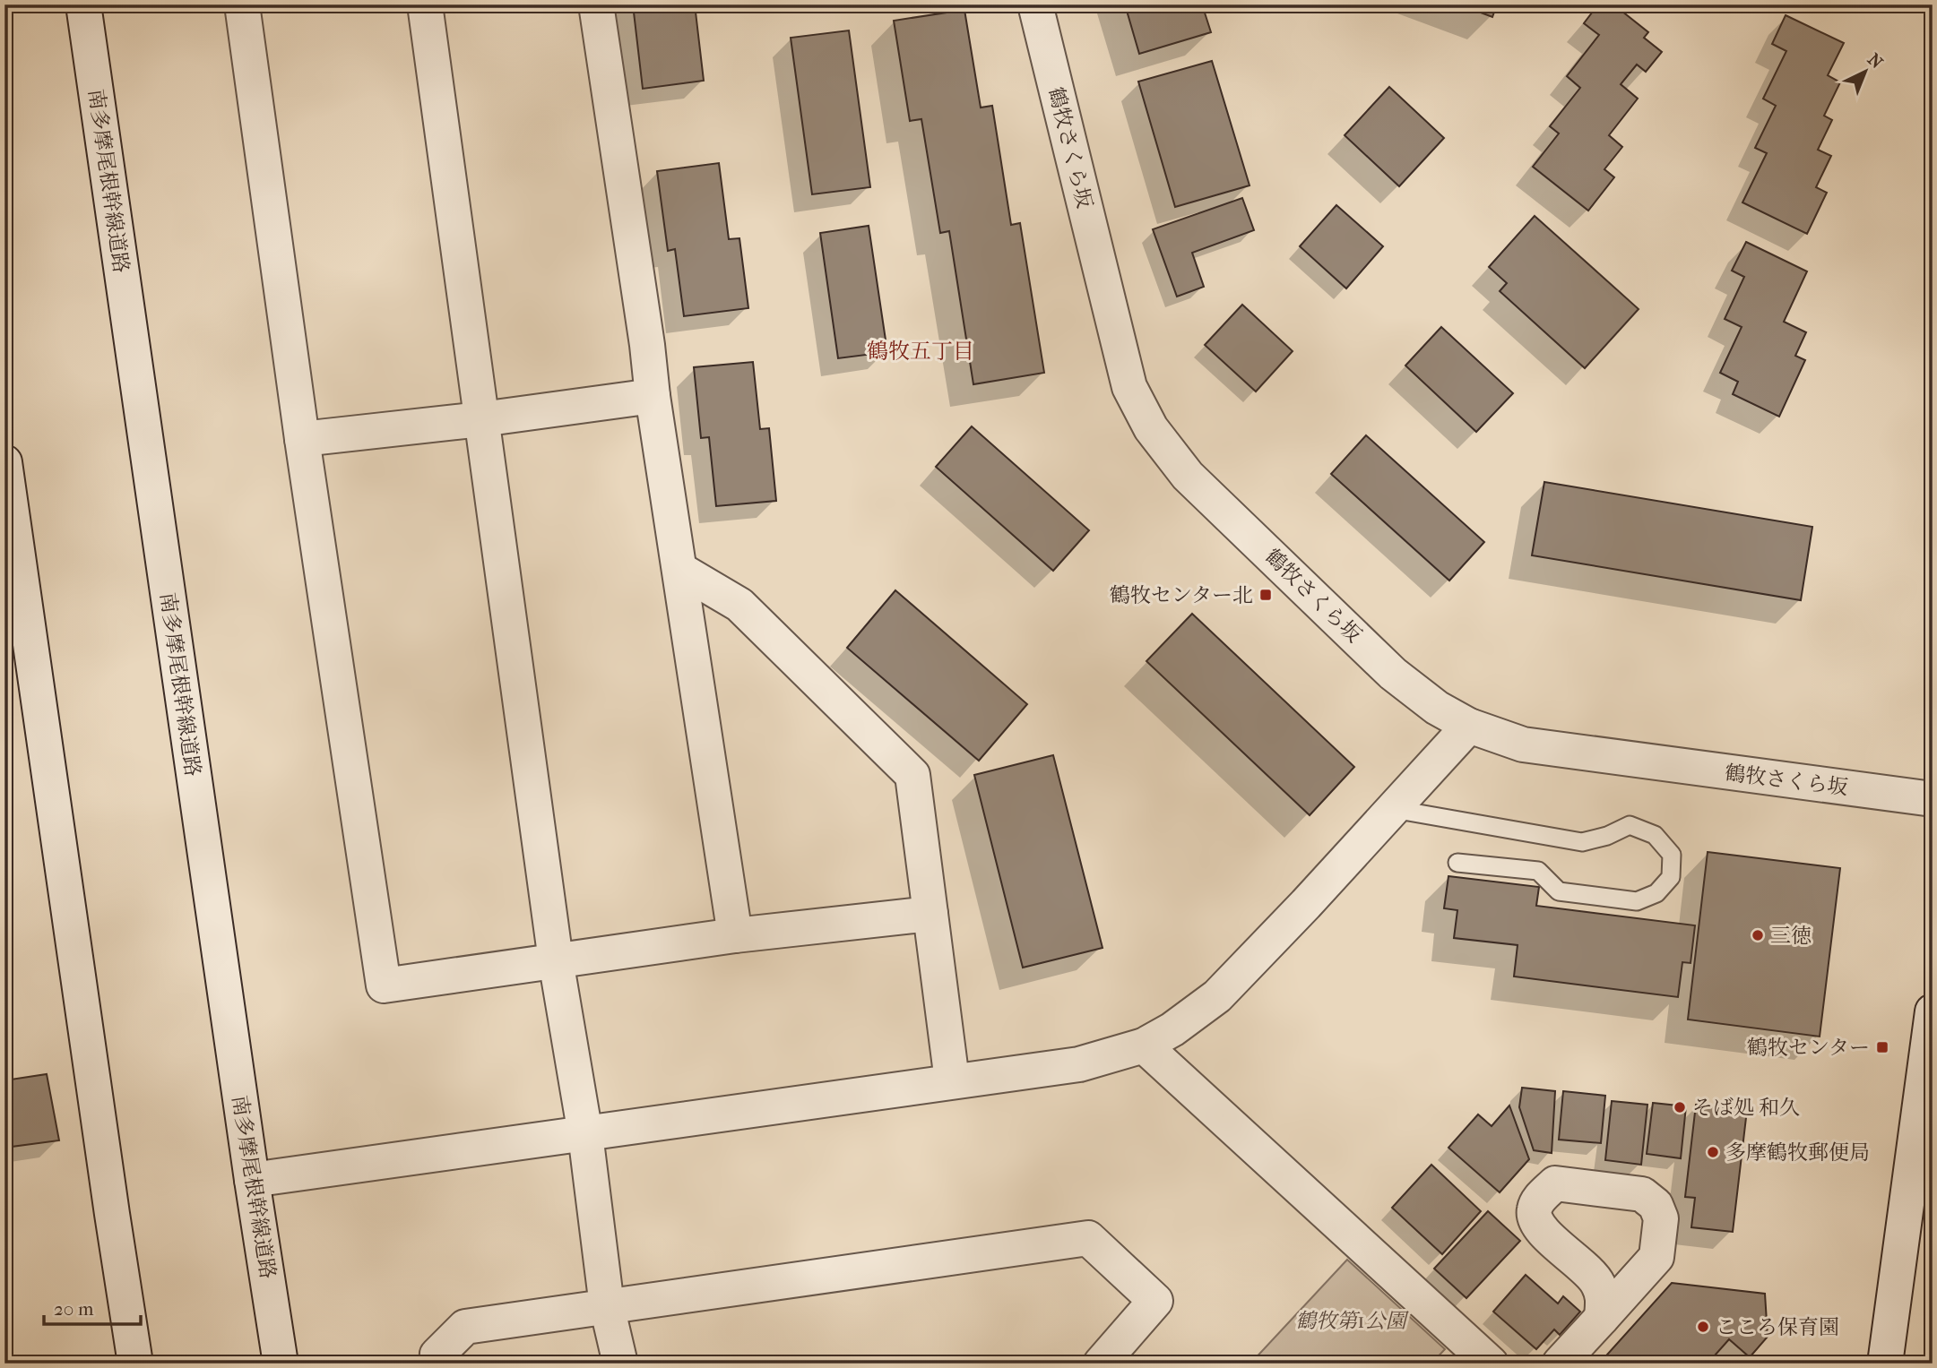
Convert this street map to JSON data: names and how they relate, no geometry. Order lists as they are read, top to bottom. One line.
{"streets":{"street":["鶴牧さくら坂","南多摩尾根幹線道路"]},"districts":["鶴牧五丁目"],"parks":["鶴牧第1公園"],"places":{"transit":["鶴牧センター北","鶴牧センター"],"other":["三徳","そば処 和久","多摩鶴牧郵便局","こころ保育園"]},"scale_bar":"20 m","north":"top right"}
